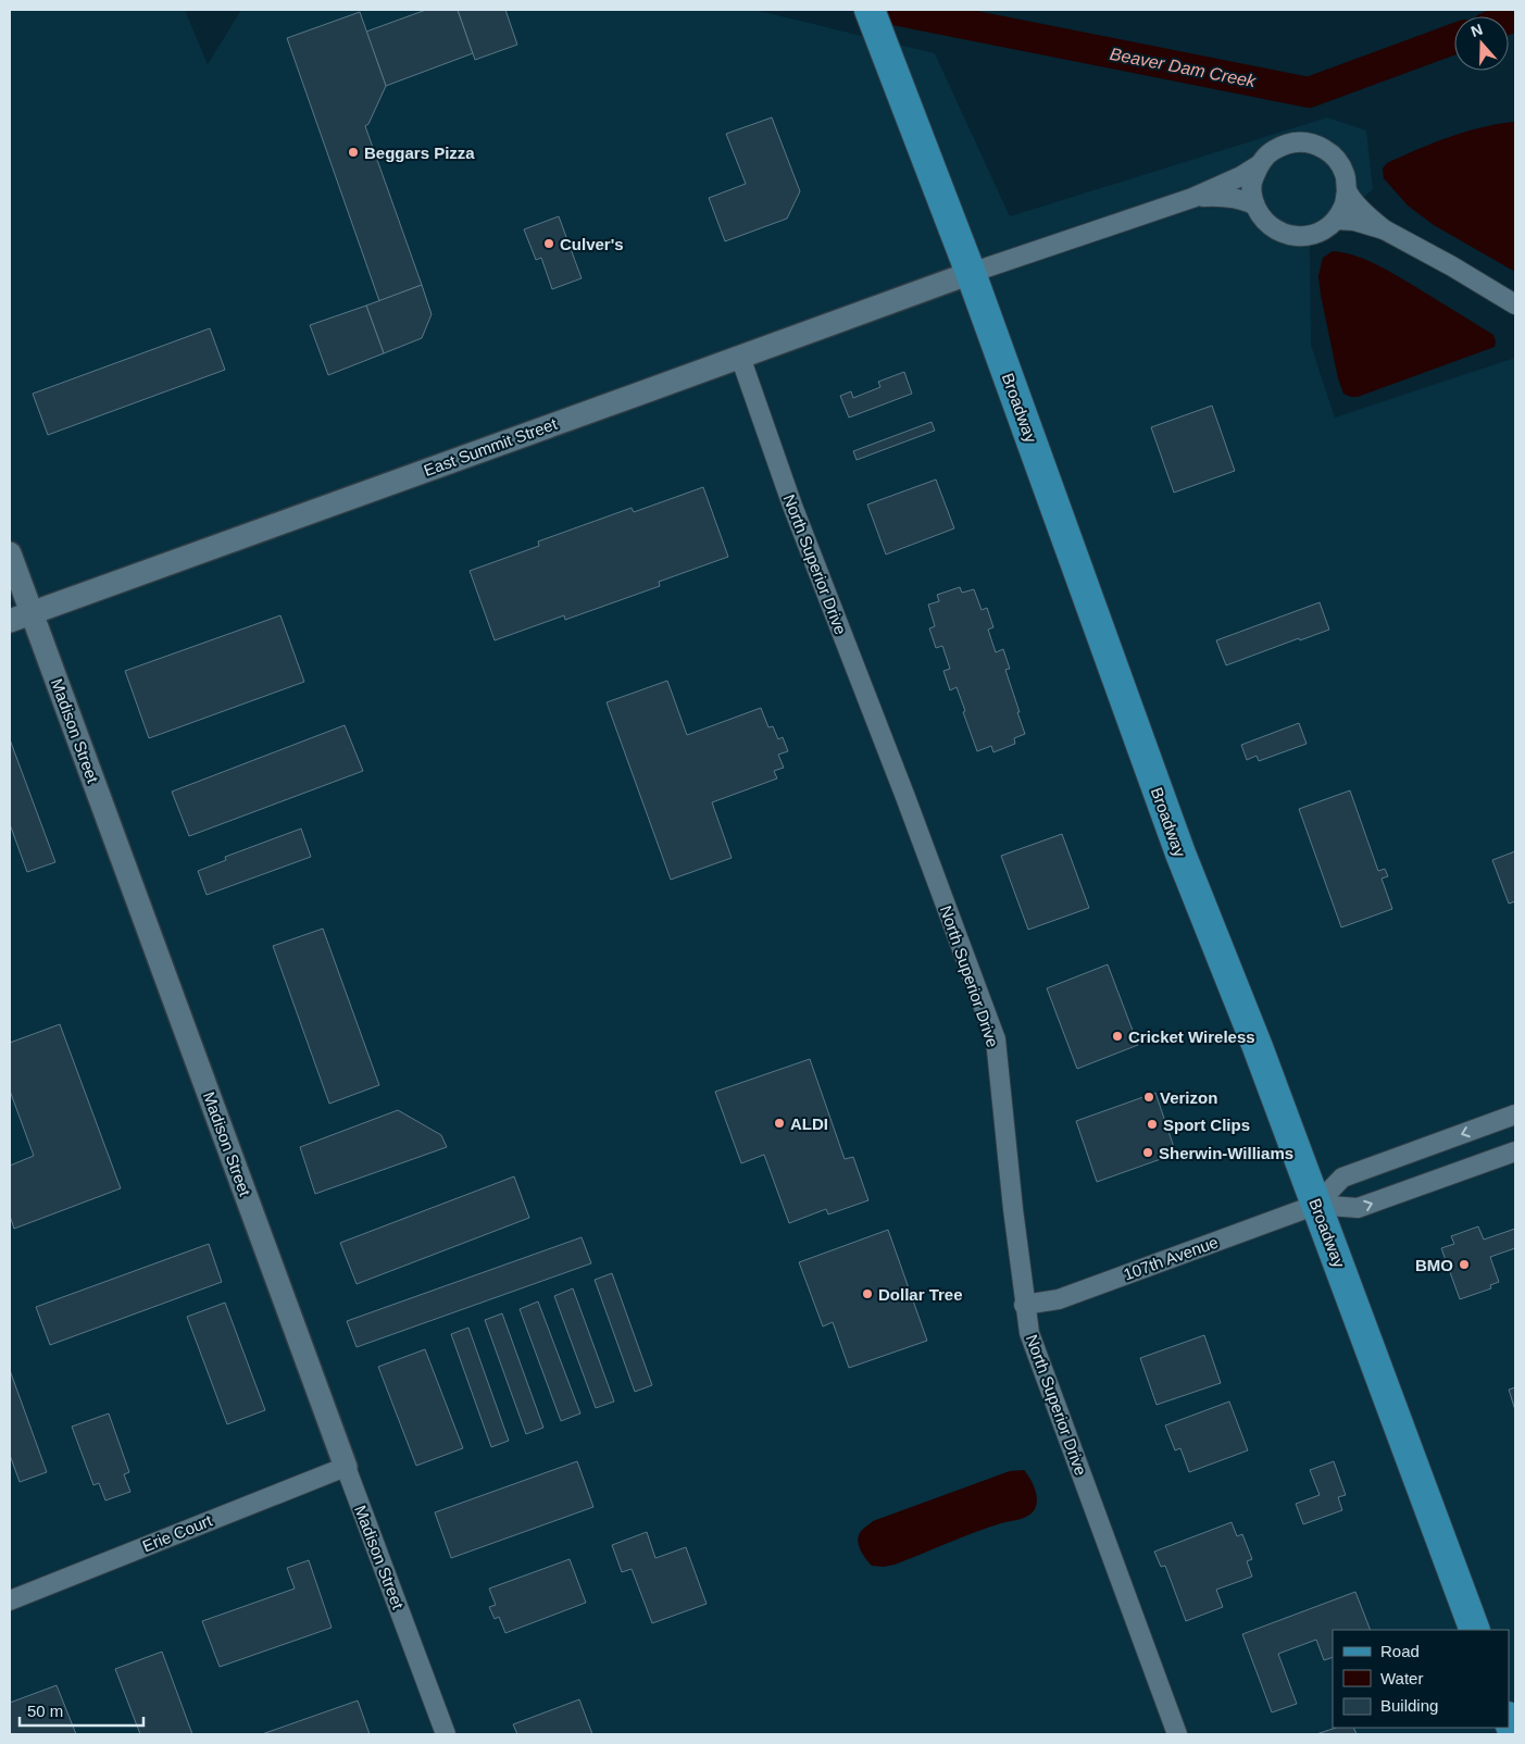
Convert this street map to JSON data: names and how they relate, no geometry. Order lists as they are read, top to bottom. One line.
{"streets":{"main road":["Broadway"],"street":["East Summit Street","North Superior Drive","Madison Street","107th Avenue","Erie Court"]},"crossings":[["Broadway","East Summit Street"],["Broadway","107th Avenue"],["East Summit Street","North Superior Drive"],["East Summit Street","Madison Street"],["North Superior Drive","107th Avenue"],["Madison Street","Erie Court"]],"water":["Beaver Dam Creek"],"places":["Beggars Pizza","Culver's","Cricket Wireless","Verizon","ALDI","Sport Clips","Sherwin-Williams","BMO","Dollar Tree"],"legend":["Road","Water","Building"],"scale_bar":"50 m","north":"top"}
